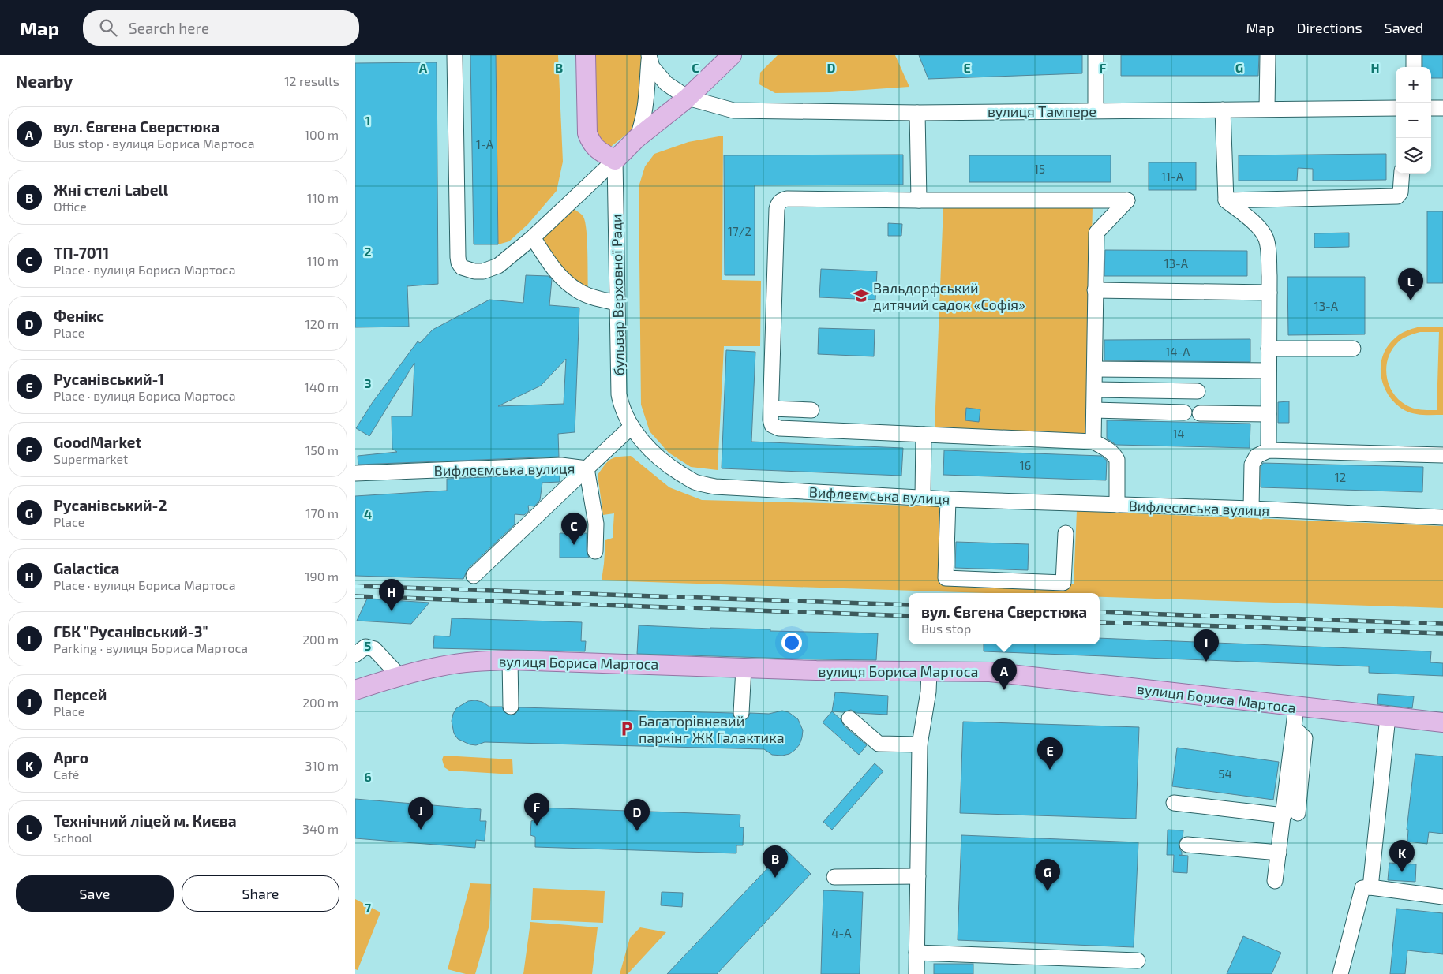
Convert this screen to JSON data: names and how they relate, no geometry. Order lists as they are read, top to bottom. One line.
{"streets":{"main road":["вулиця Бориса Мартоса"],"street":["вулиця Тампере","бульвар Верховної Ради","Вифлеємська вулиця"]},"crossings":[["бульвар Верховної Ради","Вифлеємська вулиця"]],"places":{"school or university":["Вальдорфський дитячий садок «Софія»"],"parking":["Багаторівневий паркінг ЖК Галактика"]},"house_numbers":["1-А","15","11-А","17/2","13-А","13-А","14-А","14","16","12","54","4-А"],"page":{"header":"Map","search":"Search here","nav":["Map","Directions","Saved"],"heading":["Nearby","12 results"],"map_buttons":["+","−"],"list":[{"mark":"A","name":"вул. Євгена Сверстюка","note":"Bus stop · вулиця Бориса Мартоса","value":"100 m"},{"mark":"B","name":"Жні стелі Labell","note":"Office","value":"110 m"},{"mark":"C","name":"ТП-7011","note":"Place · вулиця Бориса Мартоса","value":"110 m"},{"mark":"D","name":"Фенікс","note":"Place","value":"120 m"},{"mark":"E","name":"Русанівський-1","note":"Place · вулиця Бориса Мартоса","value":"140 m"},{"mark":"F","name":"GoodMarket","note":"Supermarket","value":"150 m"},{"mark":"G","name":"Русанівський-2","note":"Place","value":"170 m"},{"mark":"H","name":"Galactica","note":"Place · вулиця Бориса Мартоса","value":"190 m"},{"mark":"I","name":"ГБК \"Русанівський-3\"","note":"Parking · вулиця Бориса Мартоса","value":"200 m"},{"mark":"J","name":"Персей","note":"Place","value":"200 m"},{"mark":"K","name":"Арго","note":"Café","value":"310 m"},{"mark":"L","name":"Технічний ліцей м. Києва","note":"School","value":"340 m"}],"pins":["L","C","H","I","A","E","F","J","D","K","B","G"],"popup":["вул. Євгена Сверстюка","Bus stop"],"buttons":["Save","Share"]},"grid":{"columns":["A","B","C","D","E","F","G","H"],"rows":["1","2","3","4","5","6","7"]}}
